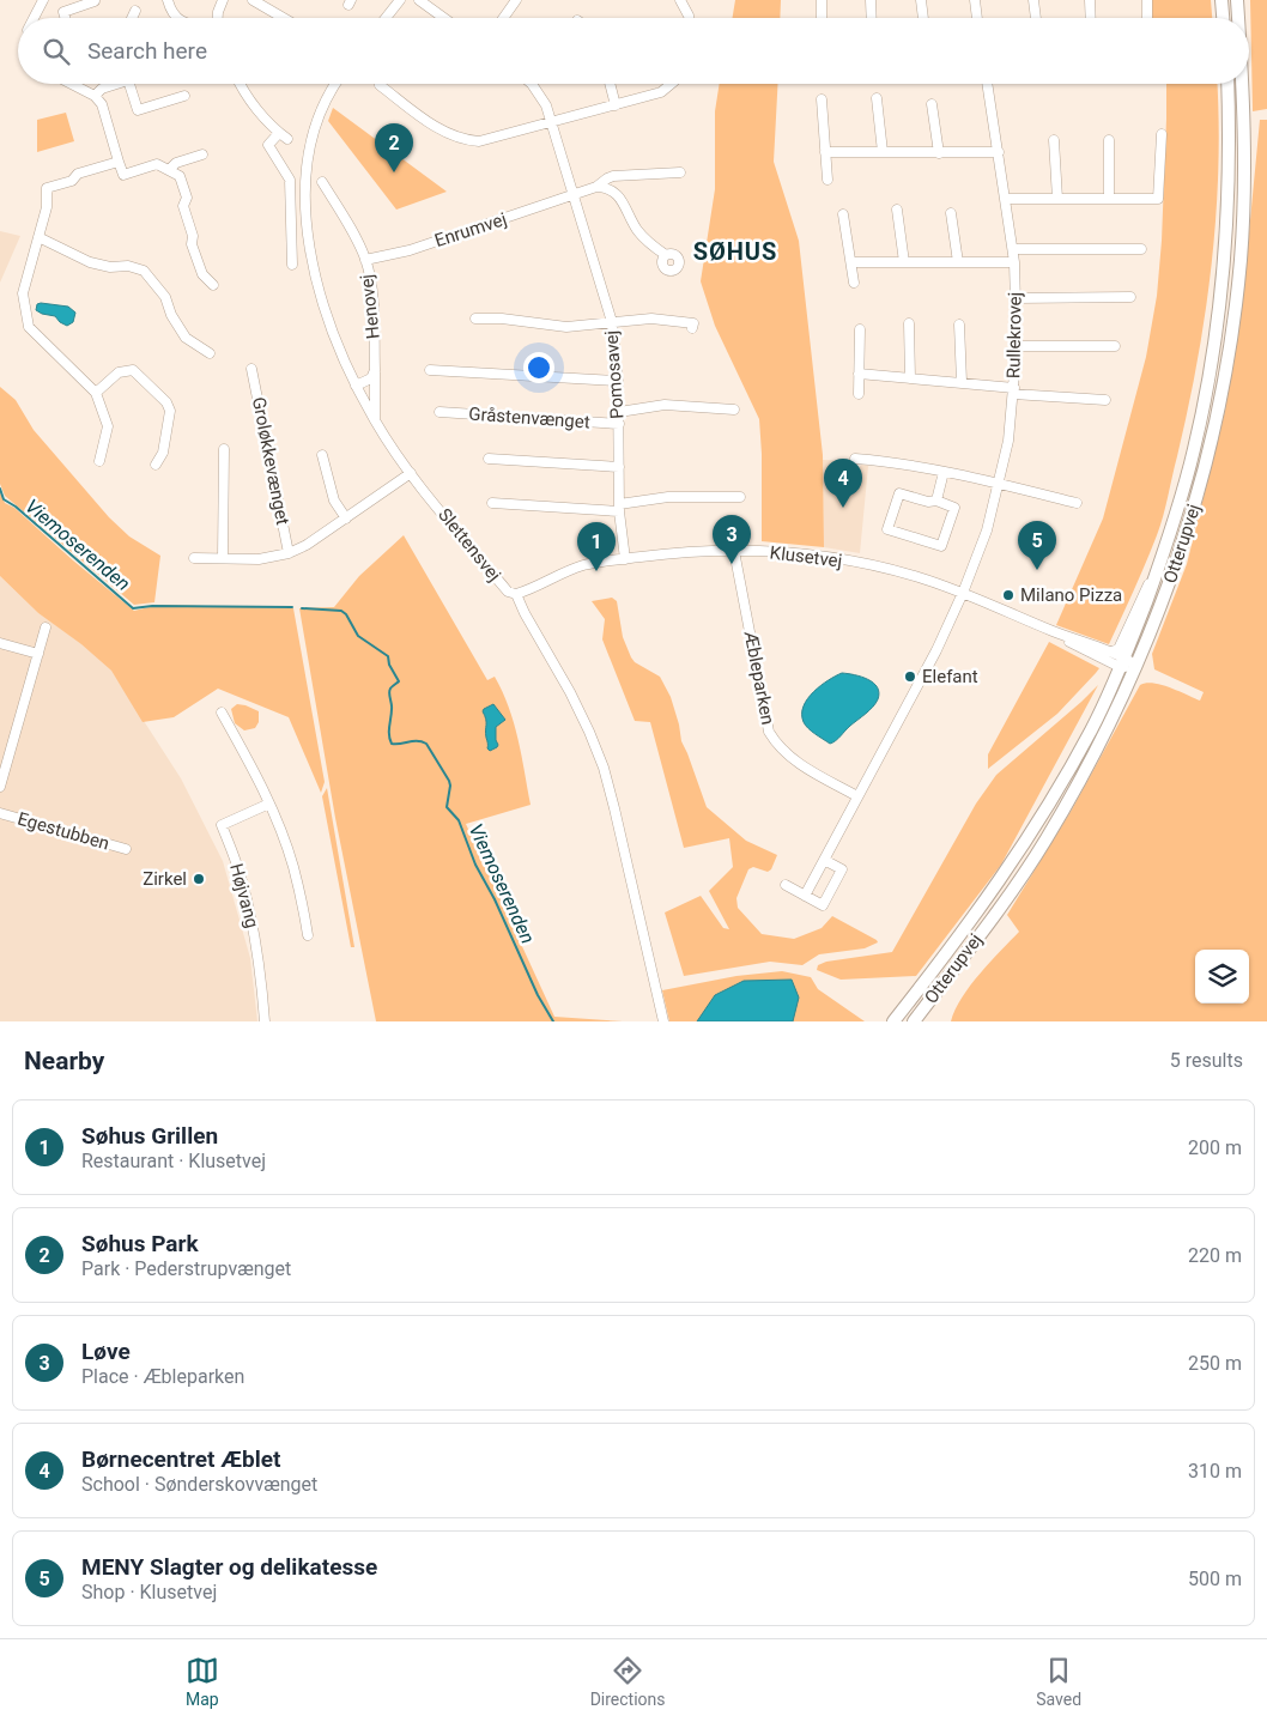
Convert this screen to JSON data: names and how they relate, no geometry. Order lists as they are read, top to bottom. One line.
{"streets":{"main road":["Otterupvej"],"street":["Enrumvej","Henovej","Rullekrovej","Pomosavej","Gråstenvænget","Groløkkevænget","Slettensvej","Klusetvej","Æbleparken","Egestubben","Højvang"]},"crossings":[["Enrumvej","Henovej"],["Enrumvej","Pomosavej"],["Henovej","Slettensvej"],["Rullekrovej","Klusetvej"],["Pomosavej","Gråstenvænget"],["Pomosavej","Klusetvej"],["Groløkkevænget","Slettensvej"],["Otterupvej","Klusetvej"],["Slettensvej","Klusetvej"],["Klusetvej","Æbleparken"]],"districts":["SØHUS"],"water":["Viemoserenden"],"places":["Milano Pizza","Elefant","Zirkel"],"page":{"search":"Search here","pins":["2","4","3","5","1"],"heading":["Nearby","5 results"],"list":[{"mark":"1","name":"Søhus Grillen","note":"Restaurant · Klusetvej","value":"200 m"},{"mark":"2","name":"Søhus Park","note":"Park · Pederstrupvænget","value":"220 m"},{"mark":"3","name":"Løve","note":"Place · Æbleparken","value":"250 m"},{"mark":"4","name":"Børnecentret Æblet","note":"School · Sønderskovvænget","value":"310 m"},{"mark":"5","name":"MENY Slagter og delikatesse","note":"Shop · Klusetvej","value":"500 m"}],"nav":["Map","Directions","Saved"]}}
